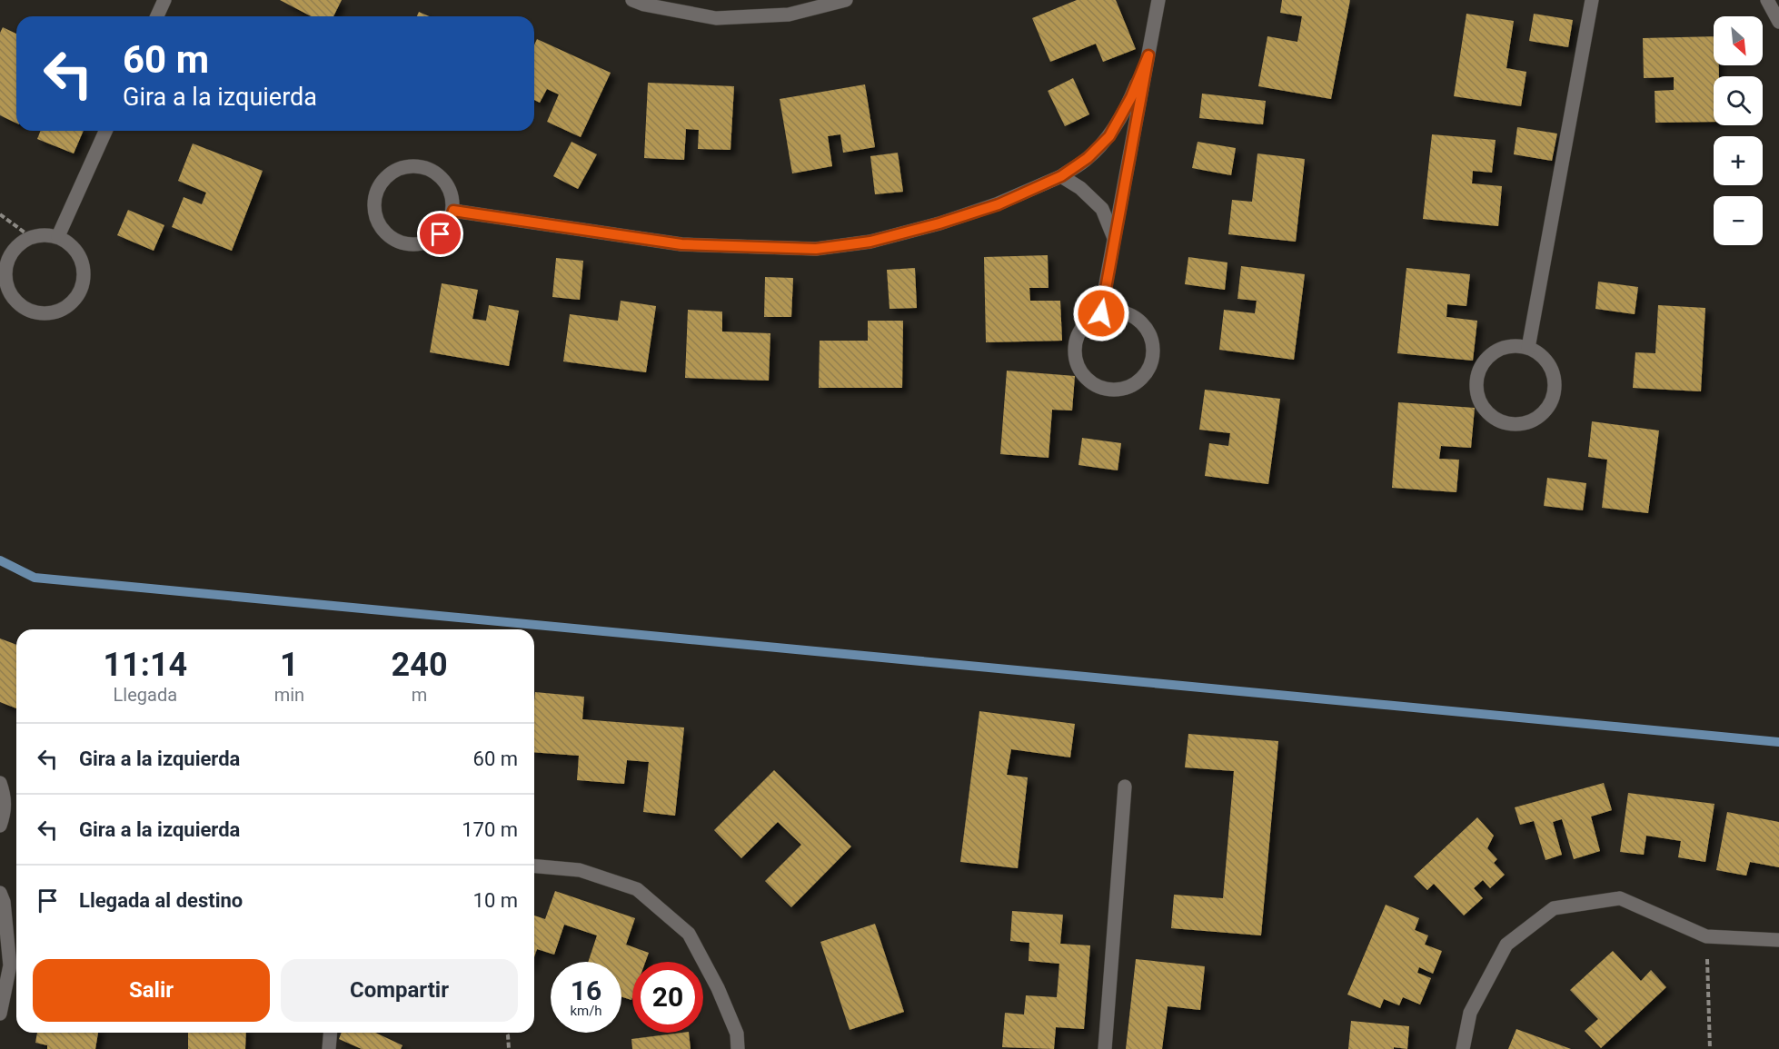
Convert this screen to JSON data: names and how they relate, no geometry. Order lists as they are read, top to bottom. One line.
{"north":"bottom right","page":{"map_buttons":["+","−"],"turn":["60 m","Gira a la izquierda"],"eta":["11:14","Llegada","1","min","240","m"],"list":[{"name":"Gira a la izquierda","value":"60 m"},{"name":"Gira a la izquierda","value":"170 m"},{"name":"Llegada al destino","value":"10 m"}],"buttons":["Salir","Compartir"],"speed":"16 km/h","limit":"20"}}
